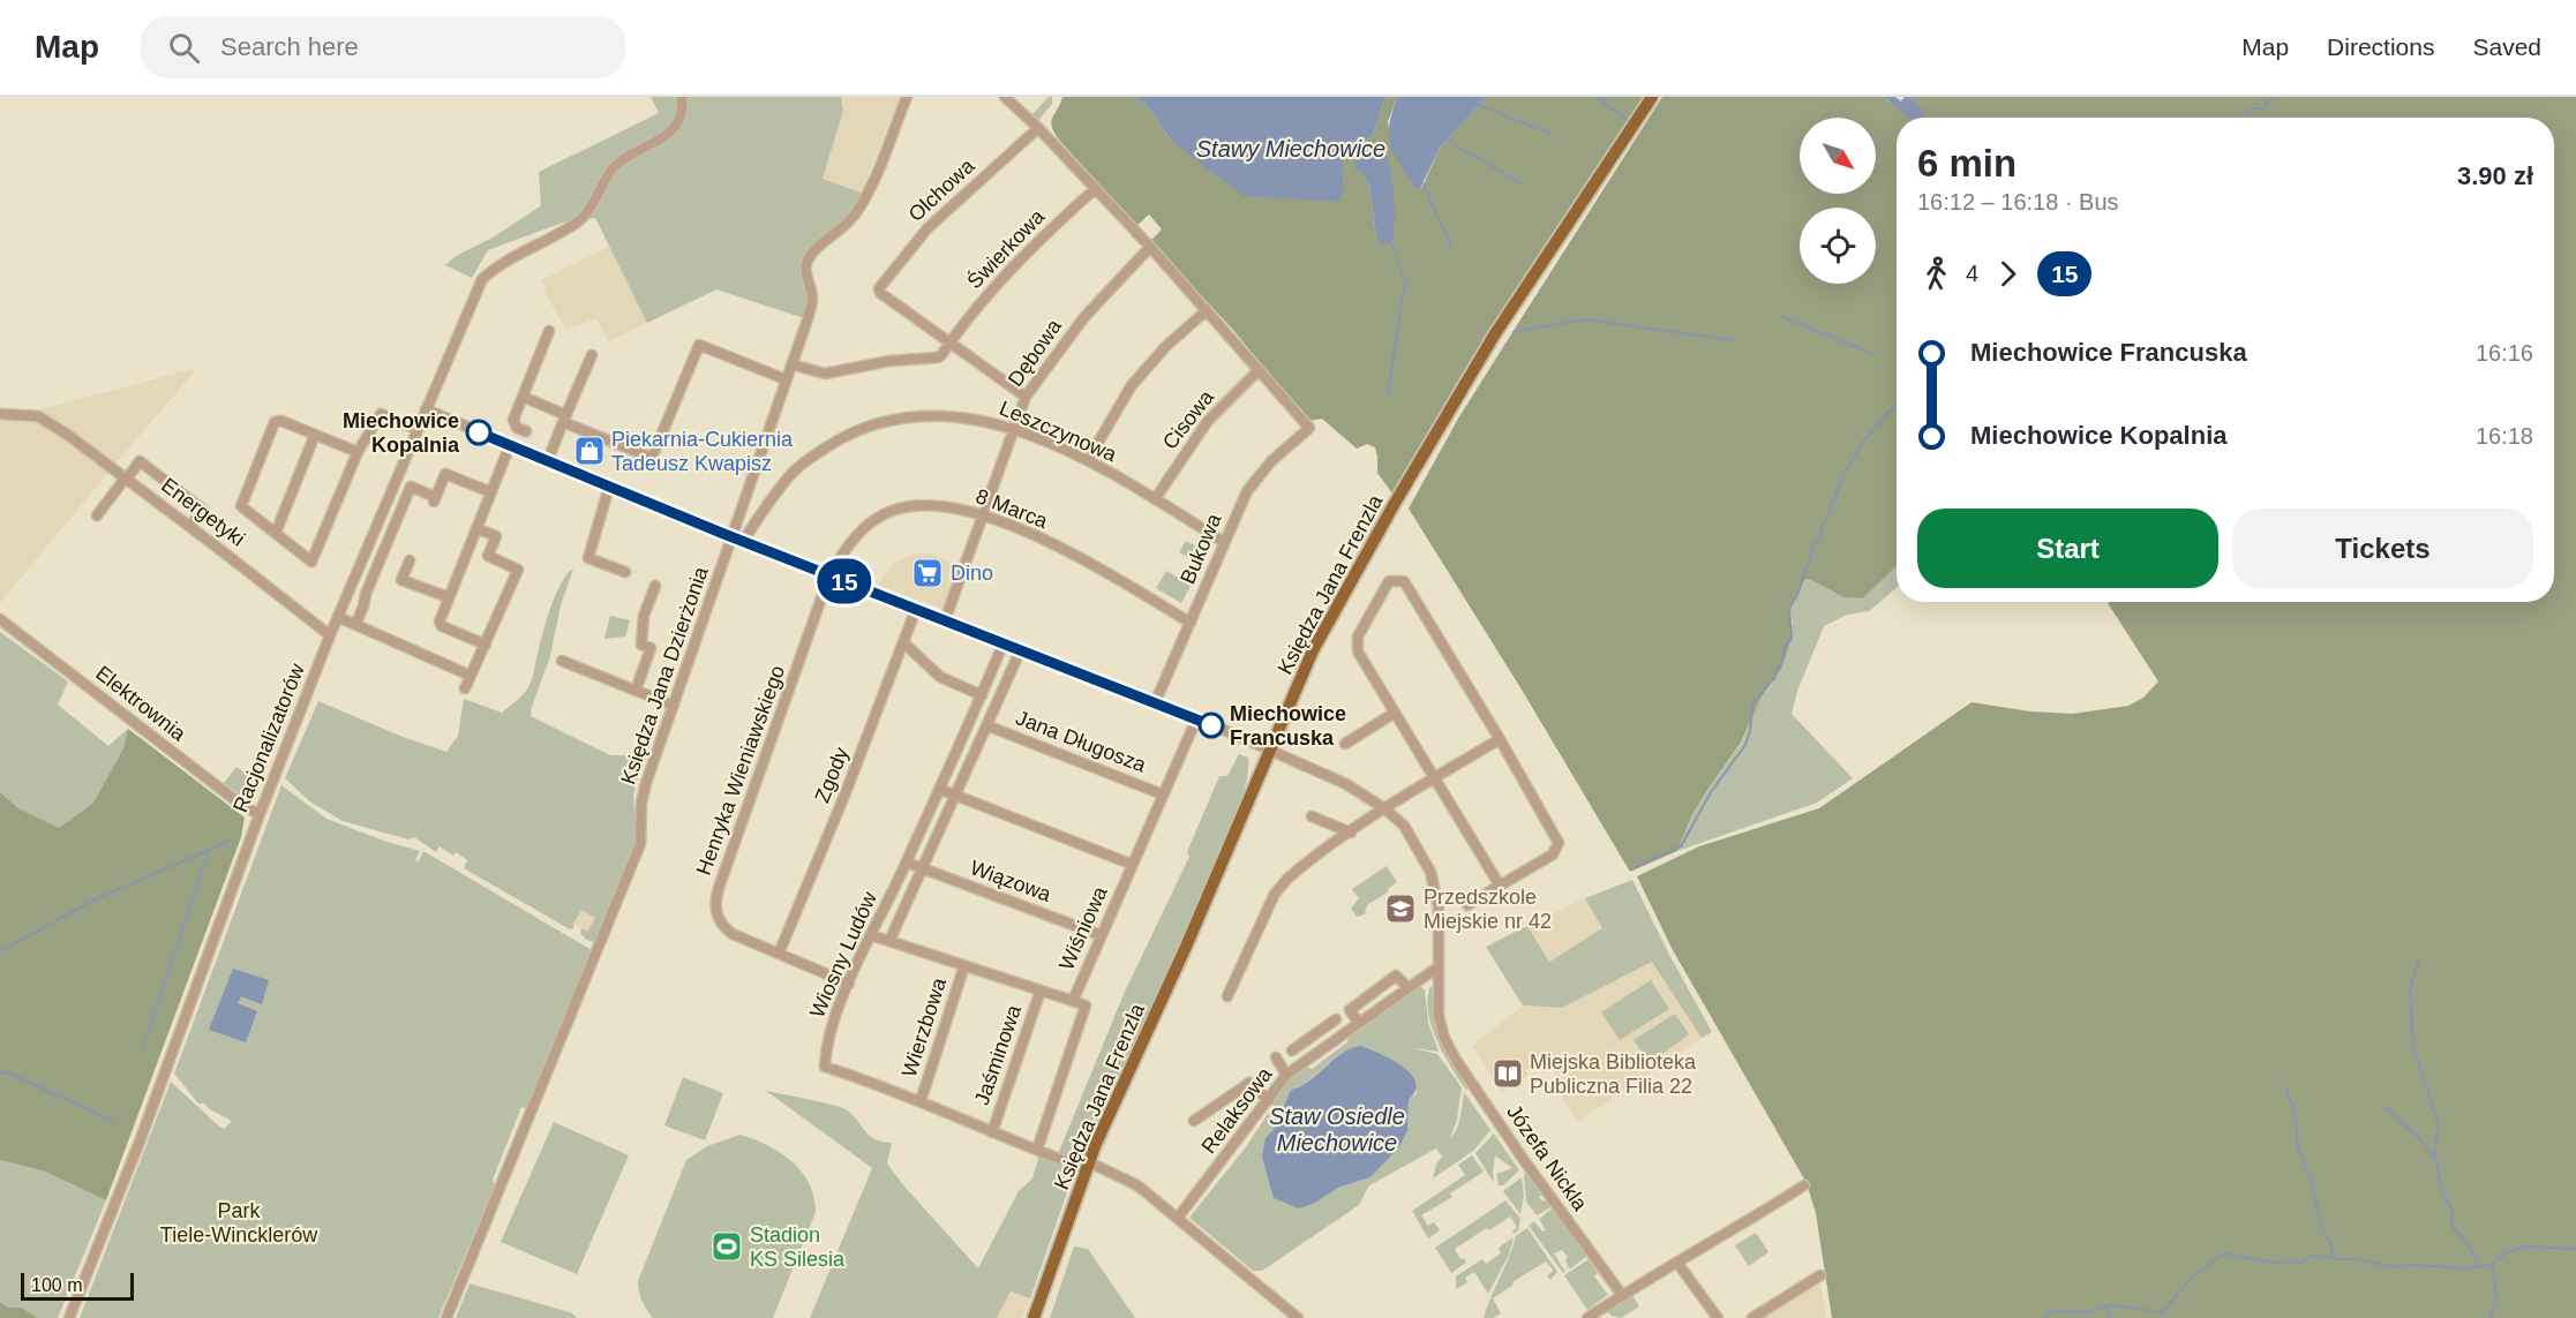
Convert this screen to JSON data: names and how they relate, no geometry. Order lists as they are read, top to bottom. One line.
{"streets":{"main road":["Księdza Jana Frenzla"],"street":["Olchowa","Świerkowa","Dębowa","Cisowa","Leszczynowa","8 Marca","Energetyki","Bukowa","Księdza Jana Dzierżonia","Elektrownia","Racjonalizatorów","Jana Długosza","Henryka Wieniawskiego","Zgody","Wiązowa","Wiśniowa","Wiosny Ludów","Wierzbowa","Jaśminowa","Relaksowa","Józefa Nickla"]},"crossings":[["Olchowa","Świerkowa"],["Dębowa","Leszczynowa"],["Dębowa","8 Marca"],["Dębowa","Józefa Nickla"],["Cisowa","Leszczynowa"],["Cisowa","Bukowa"],["Leszczynowa","Bukowa"],["Leszczynowa","Księdza Jana Dzierżonia"],["Leszczynowa","Józefa Nickla"],["8 Marca","Bukowa"],["8 Marca","Henryka Wieniawskiego"],["8 Marca","Józefa Nickla"],["Energetyki","Racjonalizatorów"],["Bukowa","Józefa Nickla"],["Księdza Jana Frenzla","Wiosny Ludów"],["Księdza Jana Frenzla","Józefa Nickla"],["Księdza Jana Dzierżonia","Józefa Nickla"],["Elektrownia","Racjonalizatorów"],["Racjonalizatorów","Józefa Nickla"],["Jana Długosza","Wiśniowa"],["Jana Długosza","Wiosny Ludów"],["Henryka Wieniawskiego","Zgody"],["Henryka Wieniawskiego","Wiosny Ludów"],["Henryka Wieniawskiego","Józefa Nickla"],["Zgody","Józefa Nickla"],["Wiązowa","Wiśniowa"],["Wiązowa","Wiosny Ludów"],["Wiśniowa","Wiosny Ludów"],["Wiśniowa","Józefa Nickla"],["Wiosny Ludów","Wierzbowa"],["Wiosny Ludów","Jaśminowa"],["Wiosny Ludów","Józefa Nickla"],["Relaksowa","Józefa Nickla"]],"water":["Stawy Miechowice","Staw Osiedle Miechowice"],"parks":["Park Tiele-Wincklerów"],"places":{"other":["Miechowice Kopalnia","Miechowice Francuska"],"shop":["Piekarnia-Cukiernia Tadeusz Kwapisz"],"supermarket":["Dino"],"school or university":["Przedszkole Miejskie nr 42"],"library":["Miejska Biblioteka Publiczna Filia 22"],"sports":["Stadion KS Silesia"]},"lines":["bus line 15"],"scale_bar":"100 m","north":"bottom right","page":{"header":"Map","search":"Search here","nav":["Map","Directions","Saved"],"on_map":"15","heading":["6 min","16:12 – 16:18 · Bus","3.90 zł"],"legs":["4","15"],"list":[{"name":"Miechowice Francuska","value":"16:16"},{"name":"Miechowice Kopalnia","value":"16:18"}],"buttons":["Start","Tickets"],"scale":"100 m"}}
